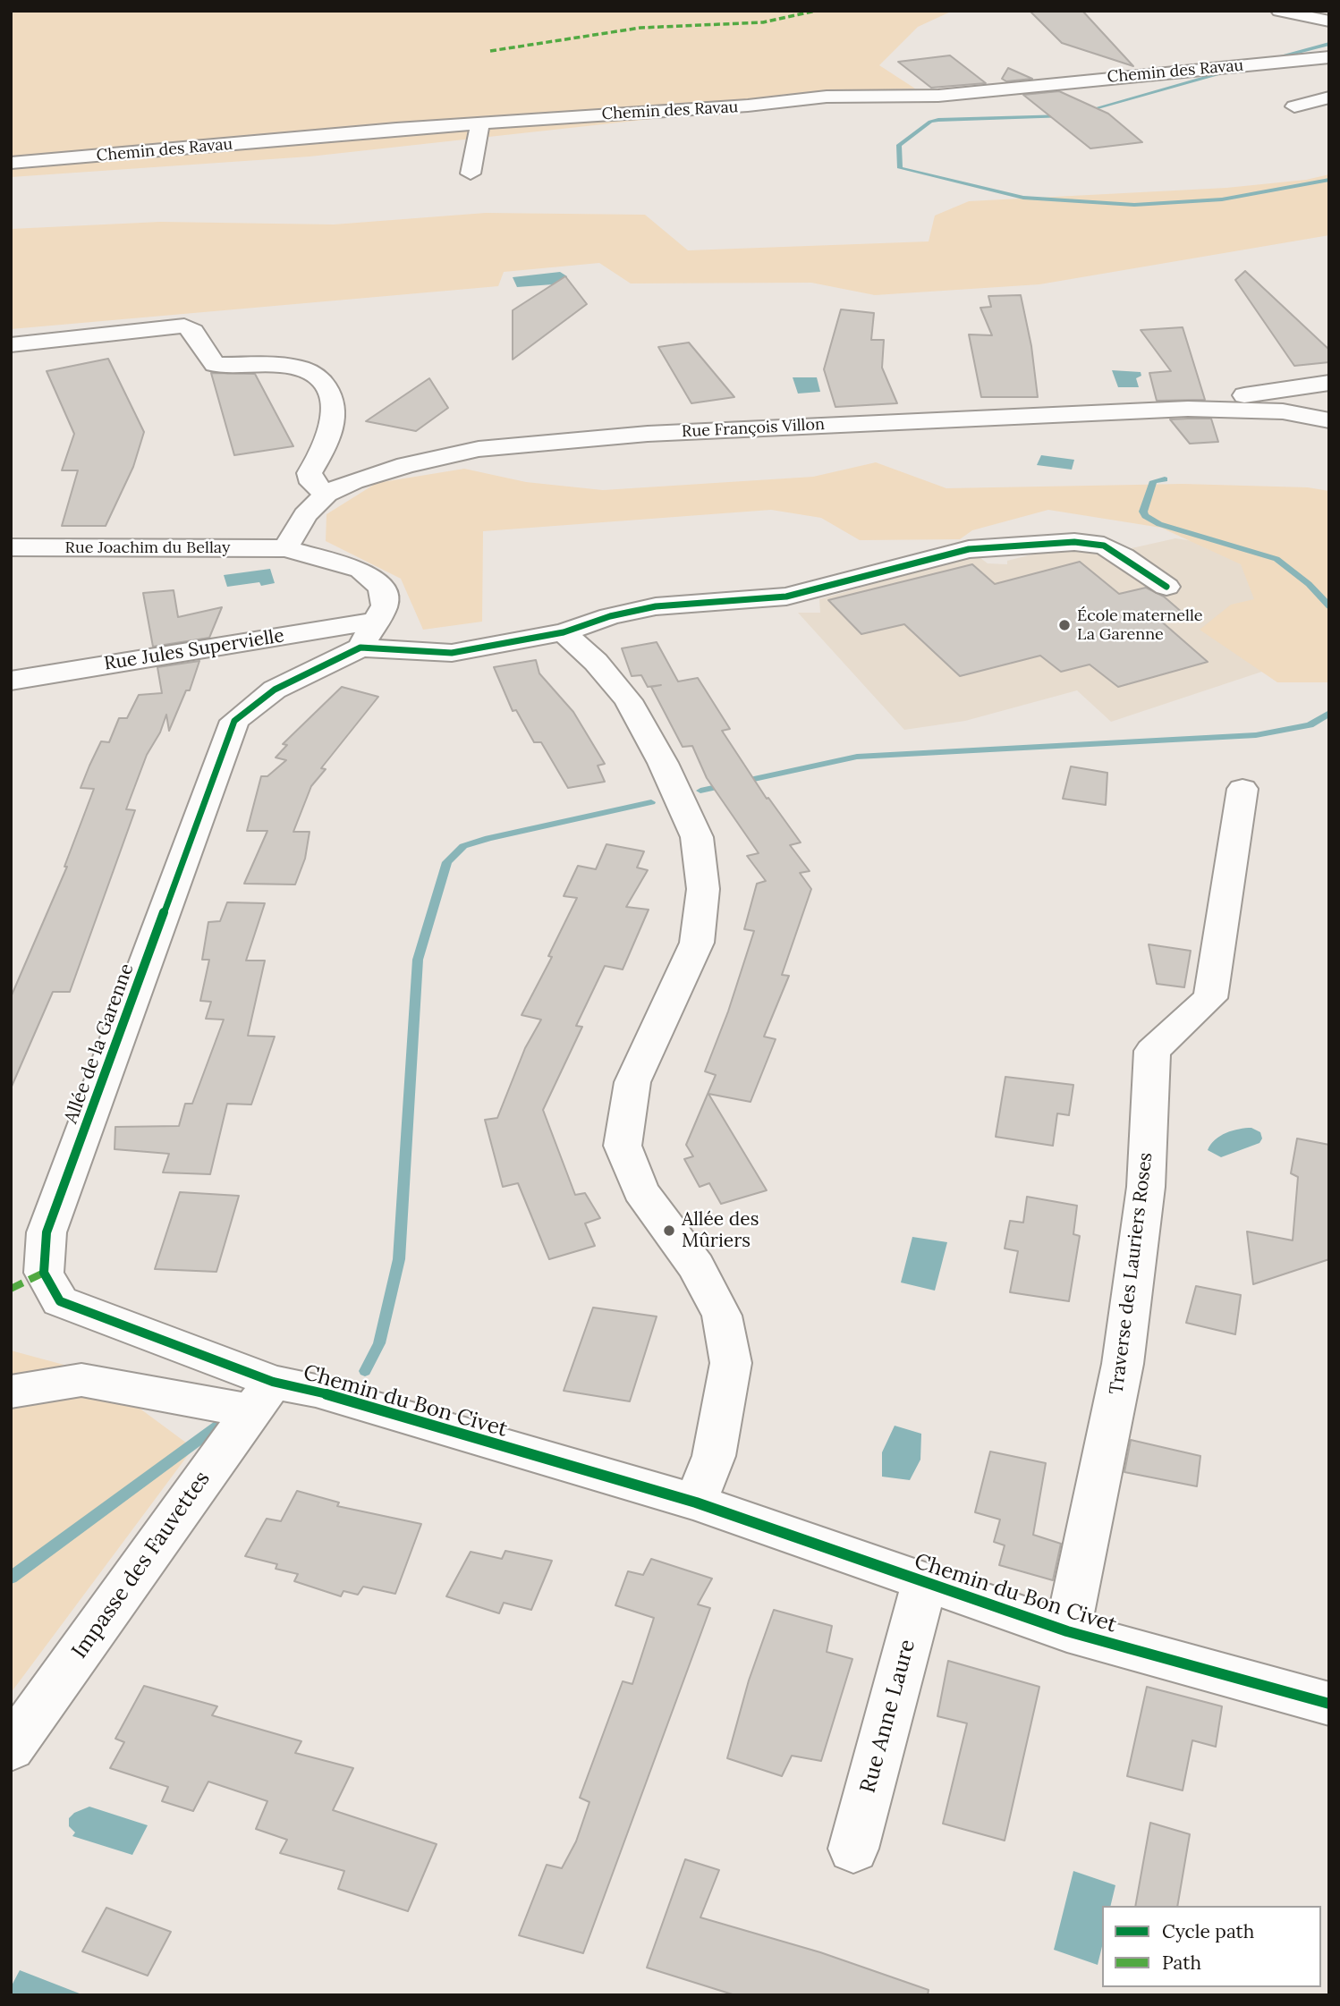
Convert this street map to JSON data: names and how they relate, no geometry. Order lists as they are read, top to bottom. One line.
{"streets":{"street":["Chemin des Ravau","Rue François Villon","Rue Joachim du Bellay","Rue Jules Supervielle","Allée de la Garenne","Traverse des Lauriers Roses","Chemin du Bon Civet","Impasse des Fauvettes","Rue Anne Laure"]},"crossings":[["Rue Jules Supervielle","Allée de la Garenne"],["Allée de la Garenne","Chemin du Bon Civet"],["Allée de la Garenne","Impasse des Fauvettes"],["Traverse des Lauriers Roses","Chemin du Bon Civet"],["Chemin du Bon Civet","Impasse des Fauvettes"],["Chemin du Bon Civet","Rue Anne Laure"]],"places":["École maternelle La Garenne","Allée des Mûriers"],"legend":["Cycle path","Path"]}
